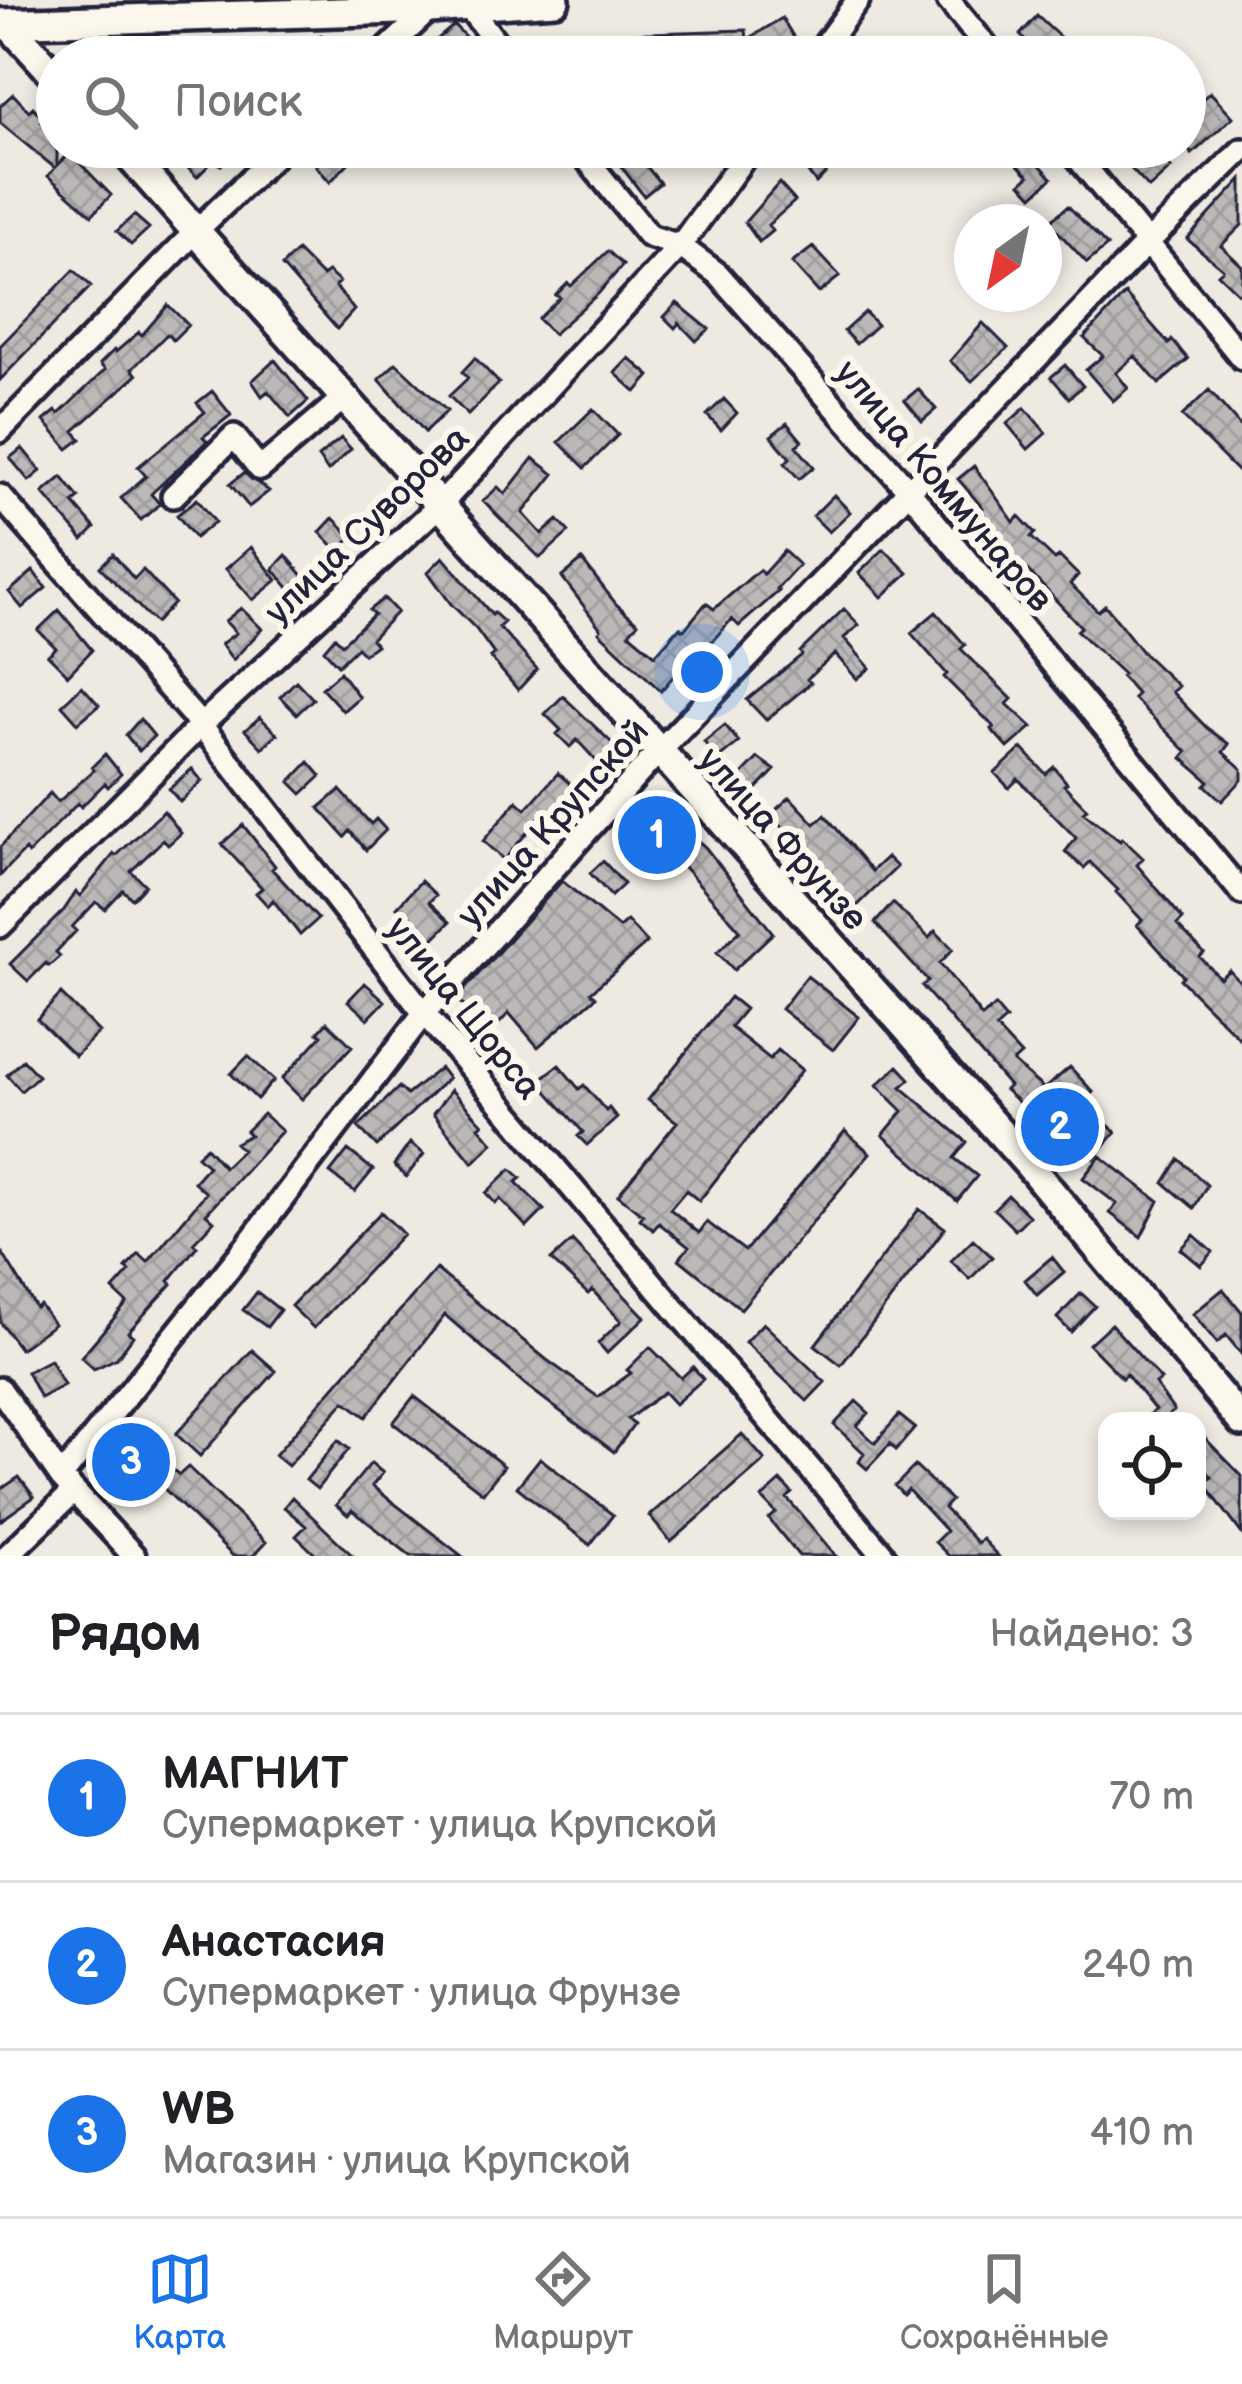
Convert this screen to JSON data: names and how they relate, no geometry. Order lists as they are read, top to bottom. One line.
{"streets":{"main road":["улица Фрунзе"],"street":["улица Коммунаров","улица Суворова","улица Крупской","улица Щорса"]},"crossings":[["улица Коммунаров","улица Суворова"],["улица Коммунаров","улица Крупской"],["улица Суворова","улица Фрунзе"],["улица Суворова","улица Щорса"],["улица Крупской","улица Фрунзе"],["улица Крупской","улица Щорса"]],"north":"bottom left","page":{"search":"Поиск","pins":["1","2","3"],"heading":["Рядом","Найдено: 3"],"list":[{"mark":"1","name":"МАГНИТ","note":"Супермаркет · улица Крупской","value":"70 m"},{"mark":"2","name":"Анастасия","note":"Супермаркет · улица Фрунзе","value":"240 m"},{"mark":"3","name":"WB","note":"Магазин · улица Крупской","value":"410 m"}],"nav":["Карта","Маршрут","Сохранённые"]}}
